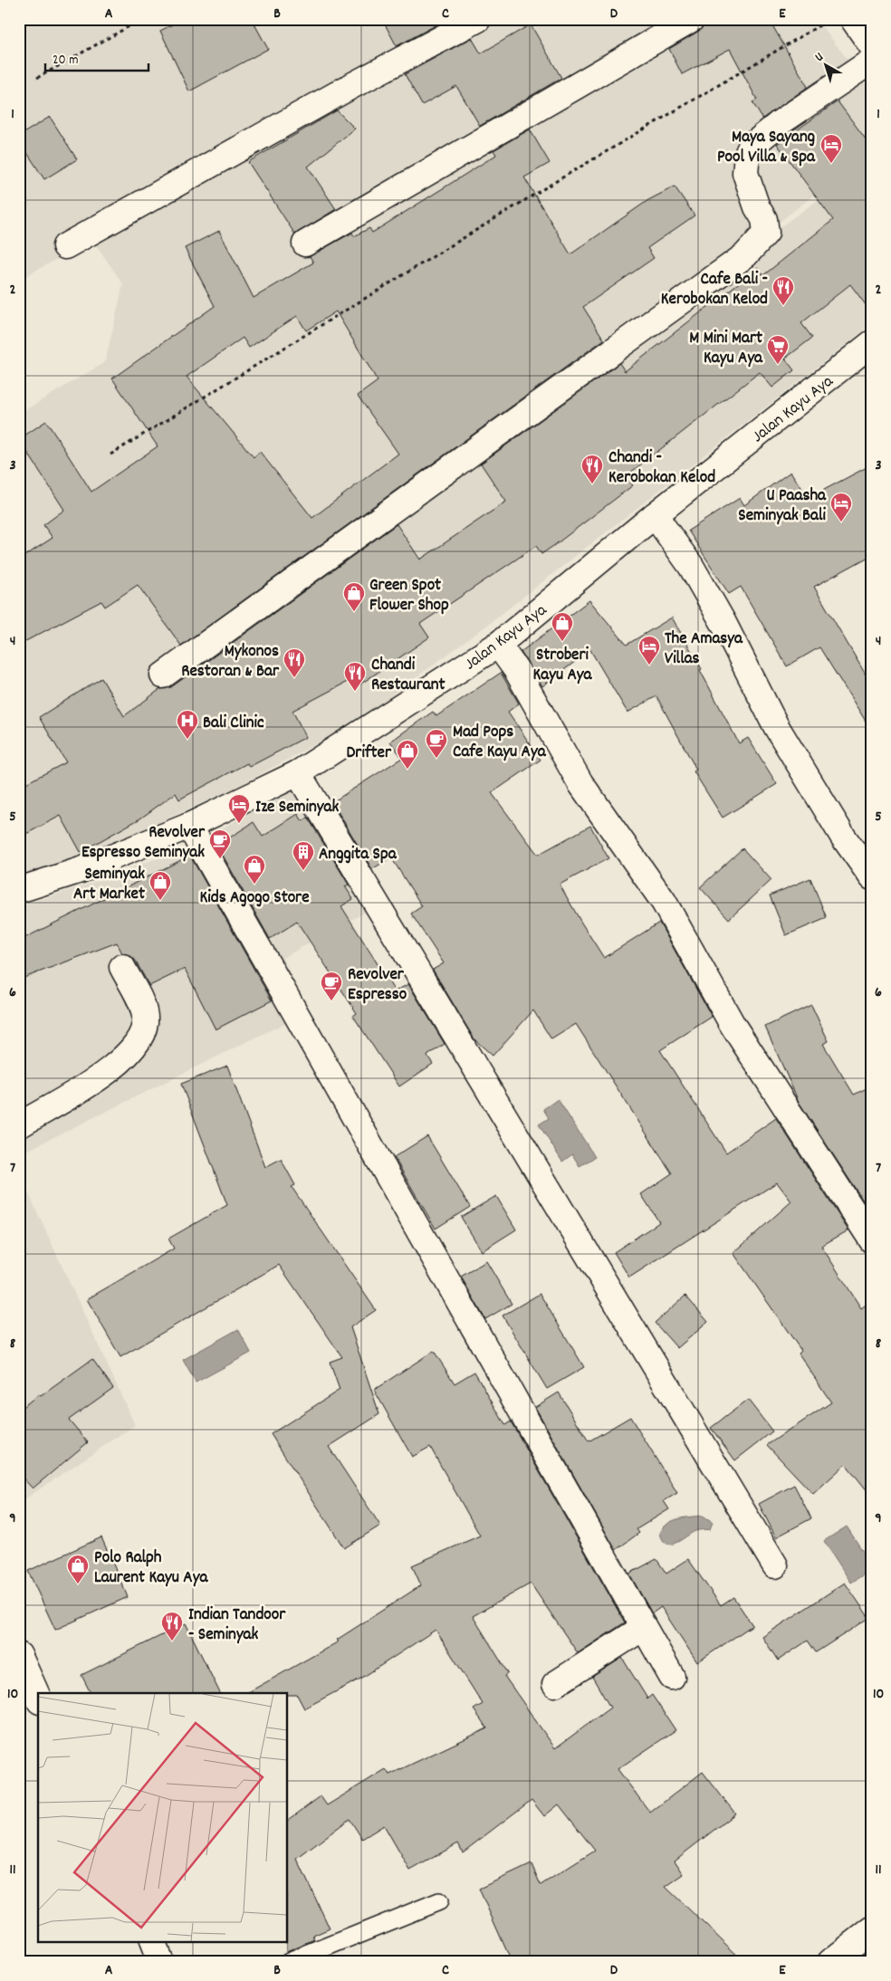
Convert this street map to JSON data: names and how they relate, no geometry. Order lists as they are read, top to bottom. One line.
{"streets":{"street":["Jalan Kayu Aya"]},"places":{"hotel":["Maya Sayang Pool Villa & Spa","U Paasha Seminyak Bali","The Amasya Villas","Ize Seminyak"],"restaurant":["Cafe Bali - Kerobokan Kelod","Chandi - Kerobokan Kelod","Mykonos Restoran & Bar","Chandi Restaurant","Indian Tandoor - Seminyak"],"supermarket":["M Mini Mart Kayu Aya"],"shop":["Green Spot Flower Shop","Stroberi Kayu Aya","Drifter","Kids Agogo Store","Seminyak Art Market","Polo Ralph Laurent Kayu Aya"],"hospital":["Bali Clinic"],"cafe":["Mad Pops Cafe Kayu Aya","Revolver Espresso Seminyak","Revolver Espresso"],"building":["Anggita Spa"]},"scale_bar":"20 m","north":"top left","grid":{"columns":["A","B","C","D","E"],"rows":["1","2","3","4","5","6","7","8","9","10","11"]}}
